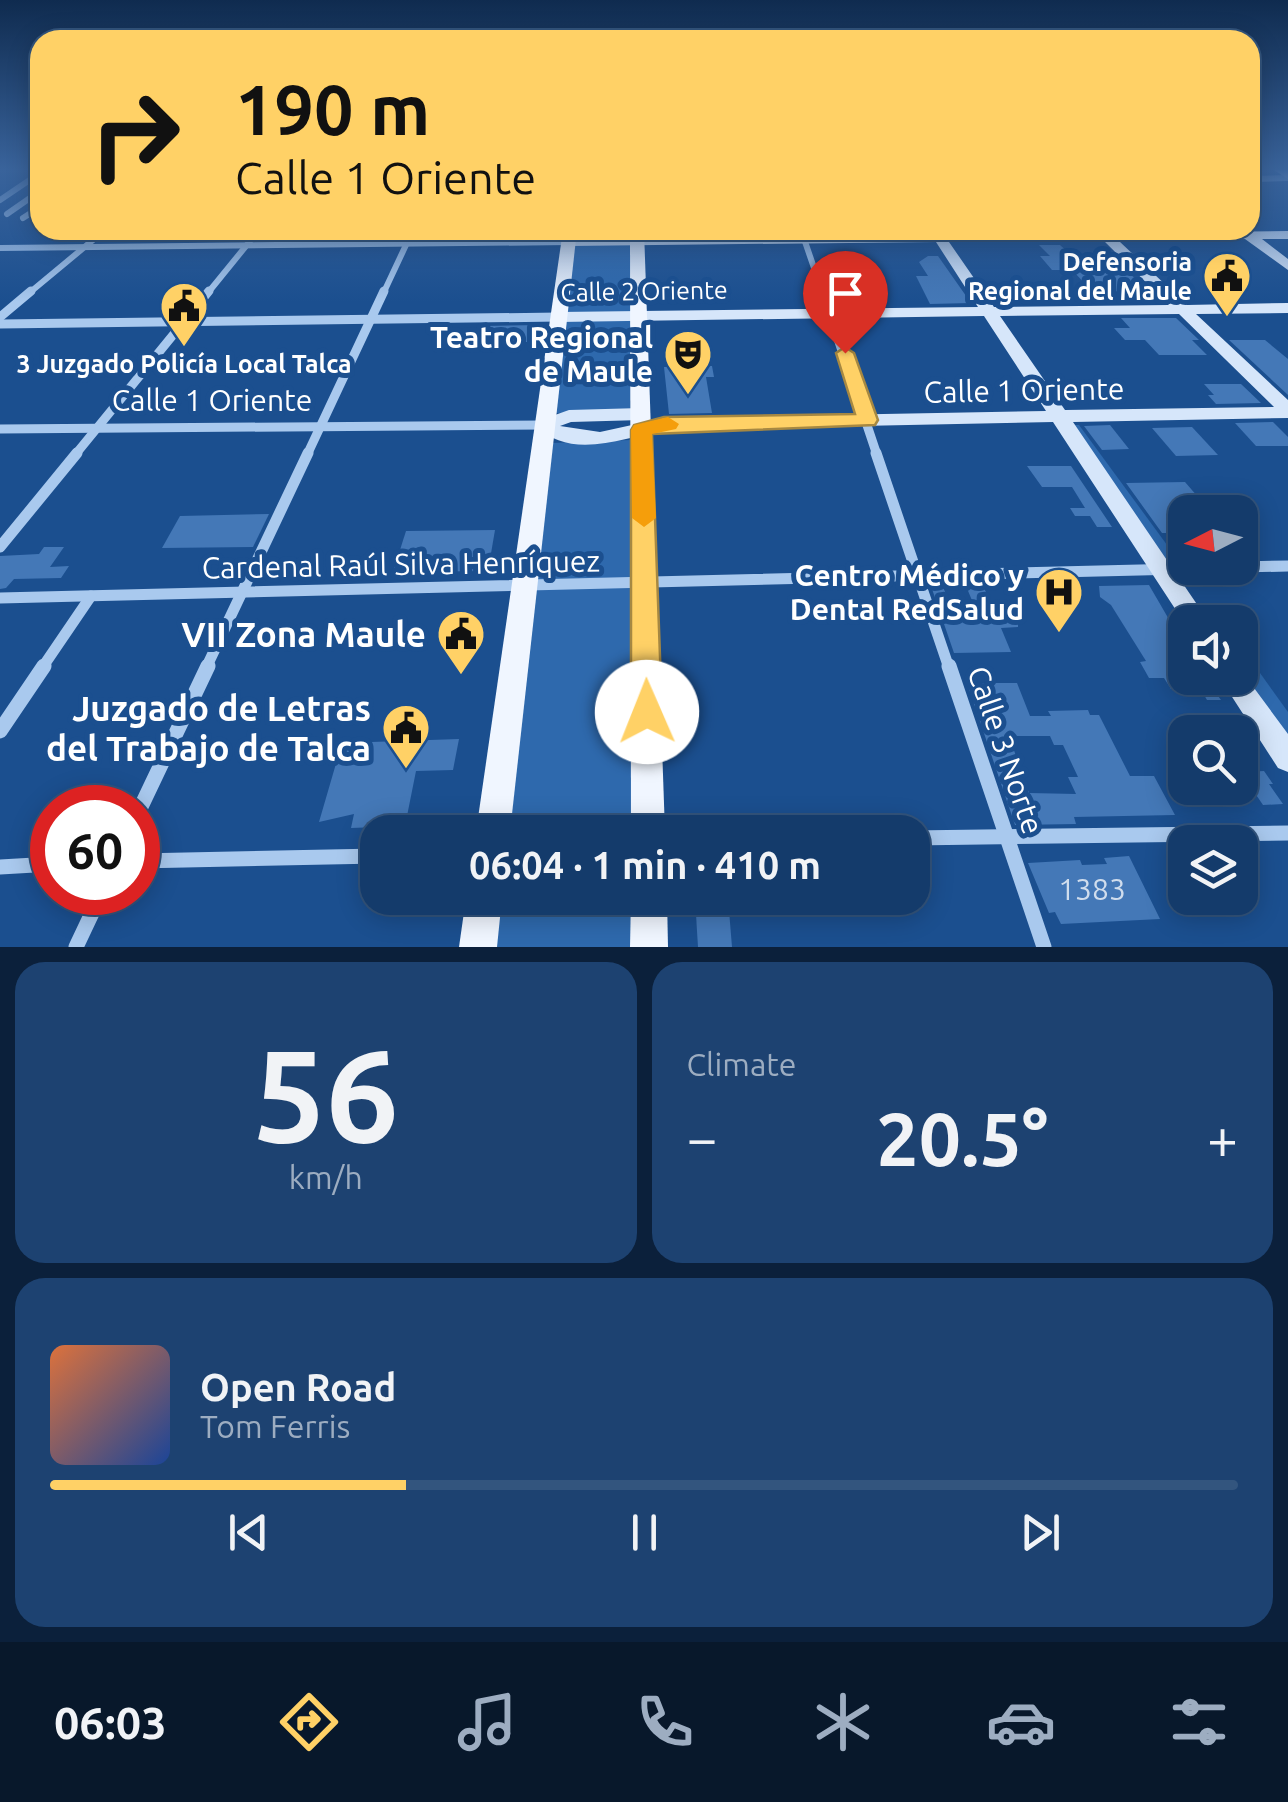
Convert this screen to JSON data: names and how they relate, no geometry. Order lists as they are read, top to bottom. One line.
{"streets":{"street":["Calle 2 Oriente","Calle 1 Oriente","Cardenal Raúl Silva Henríquez","Calle 3 Norte"]},"crossings":[["Calle 2 Oriente","Calle 3 Norte"],["Calle 1 Oriente","Calle 3 Norte"],["Cardenal Raúl Silva Henríquez","Calle 3 Norte"]],"places":{"public building":["Defensoria Regional del Maule","3 Juzgado Policía Local Talca","VII Zona Maule","Juzgado de Letras del Trabajo de Talca"],"theatre":["Teatro Regional de Maule"],"hospital":["Centro Médico y Dental RedSalud"]},"house_numbers":["1383"],"north":"left","page":{"turn":["190 m","Calle 1 Oriente"],"limit":"60","trip":"06:04 · 1 min · 410 m","tile":[["56","km/h"],"Climate"],"heat":["−","20.5°","+"],"song":["Open Road","Tom Ferris"],"tabs":"06:03"}}
